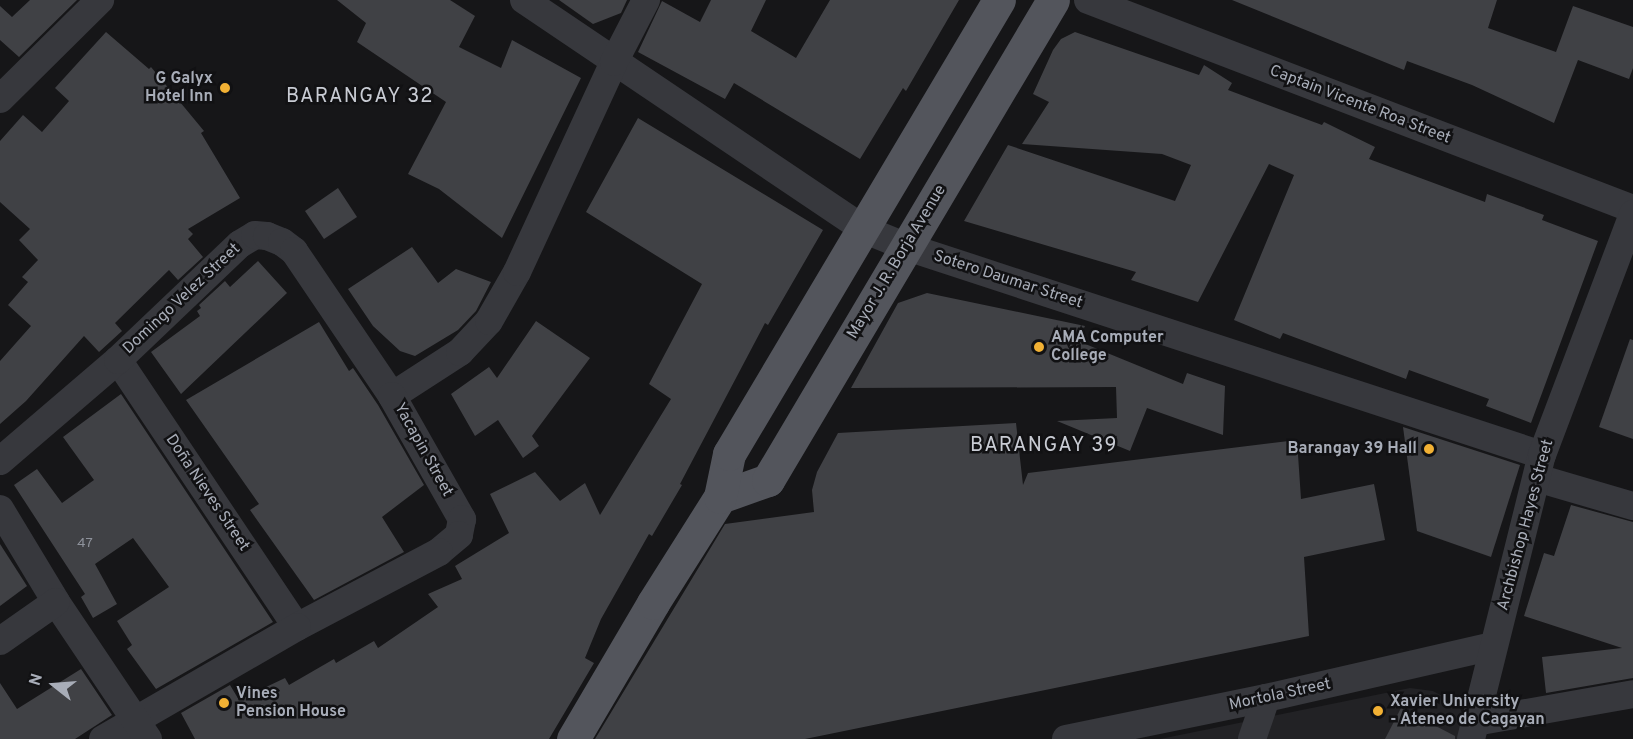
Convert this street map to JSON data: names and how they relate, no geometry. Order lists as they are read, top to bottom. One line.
{"streets":{"main road":["Mayor J. R. Borja Avenue"],"street":["Captain Vicente Roa Street","Sotero Daumar Street","Domingo Velez Street","Yacapin Street","Doña Nieves Street","Archbishop Hayes Street","Mortola Street"]},"crossings":[["Mayor J. R. Borja Avenue","Sotero Daumar Street"],["Sotero Daumar Street","Yacapin Street"],["Sotero Daumar Street","Archbishop Hayes Street"],["Domingo Velez Street","Yacapin Street"],["Domingo Velez Street","Doña Nieves Street"],["Yacapin Street","Doña Nieves Street"],["Archbishop Hayes Street","Mortola Street"]],"districts":["BARANGAY 32","BARANGAY 39"],"places":["G Galyx Hotel Inn","AMA Computer College","Barangay 39 Hall","Vines Pension House","Xavier University - Ateneo de Cagayan"],"house_numbers":["47"],"north":"left"}
